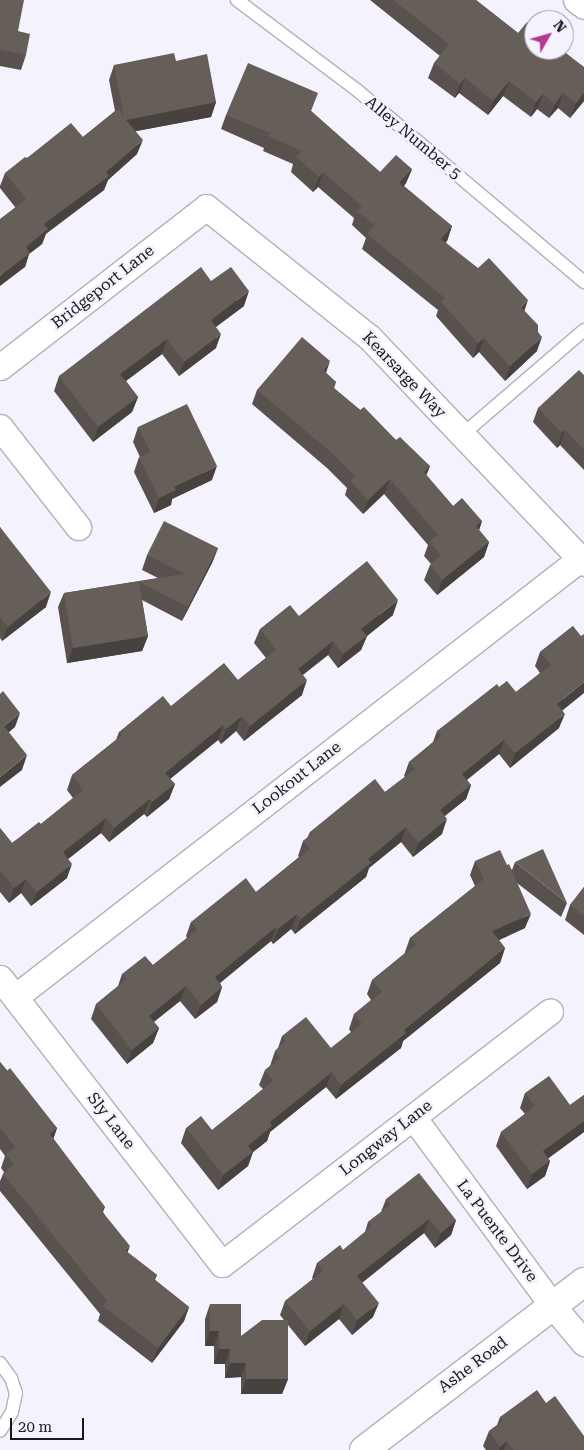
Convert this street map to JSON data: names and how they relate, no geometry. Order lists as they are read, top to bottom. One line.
{"streets":{"street":["Bridgeport Lane","Kearsarge Way","Lookout Lane","Sly Lane","Longway Lane","La Puente Drive","Ashe Road"],"lane":["Alley Number 5"]},"crossings":[["Bridgeport Lane","Kearsarge Way"],["Kearsarge Way","Lookout Lane"],["Lookout Lane","Sly Lane"],["Sly Lane","Longway Lane"],["Longway Lane","La Puente Drive"],["La Puente Drive","Ashe Road"]],"scale_bar":"20 m","north":"top right"}
